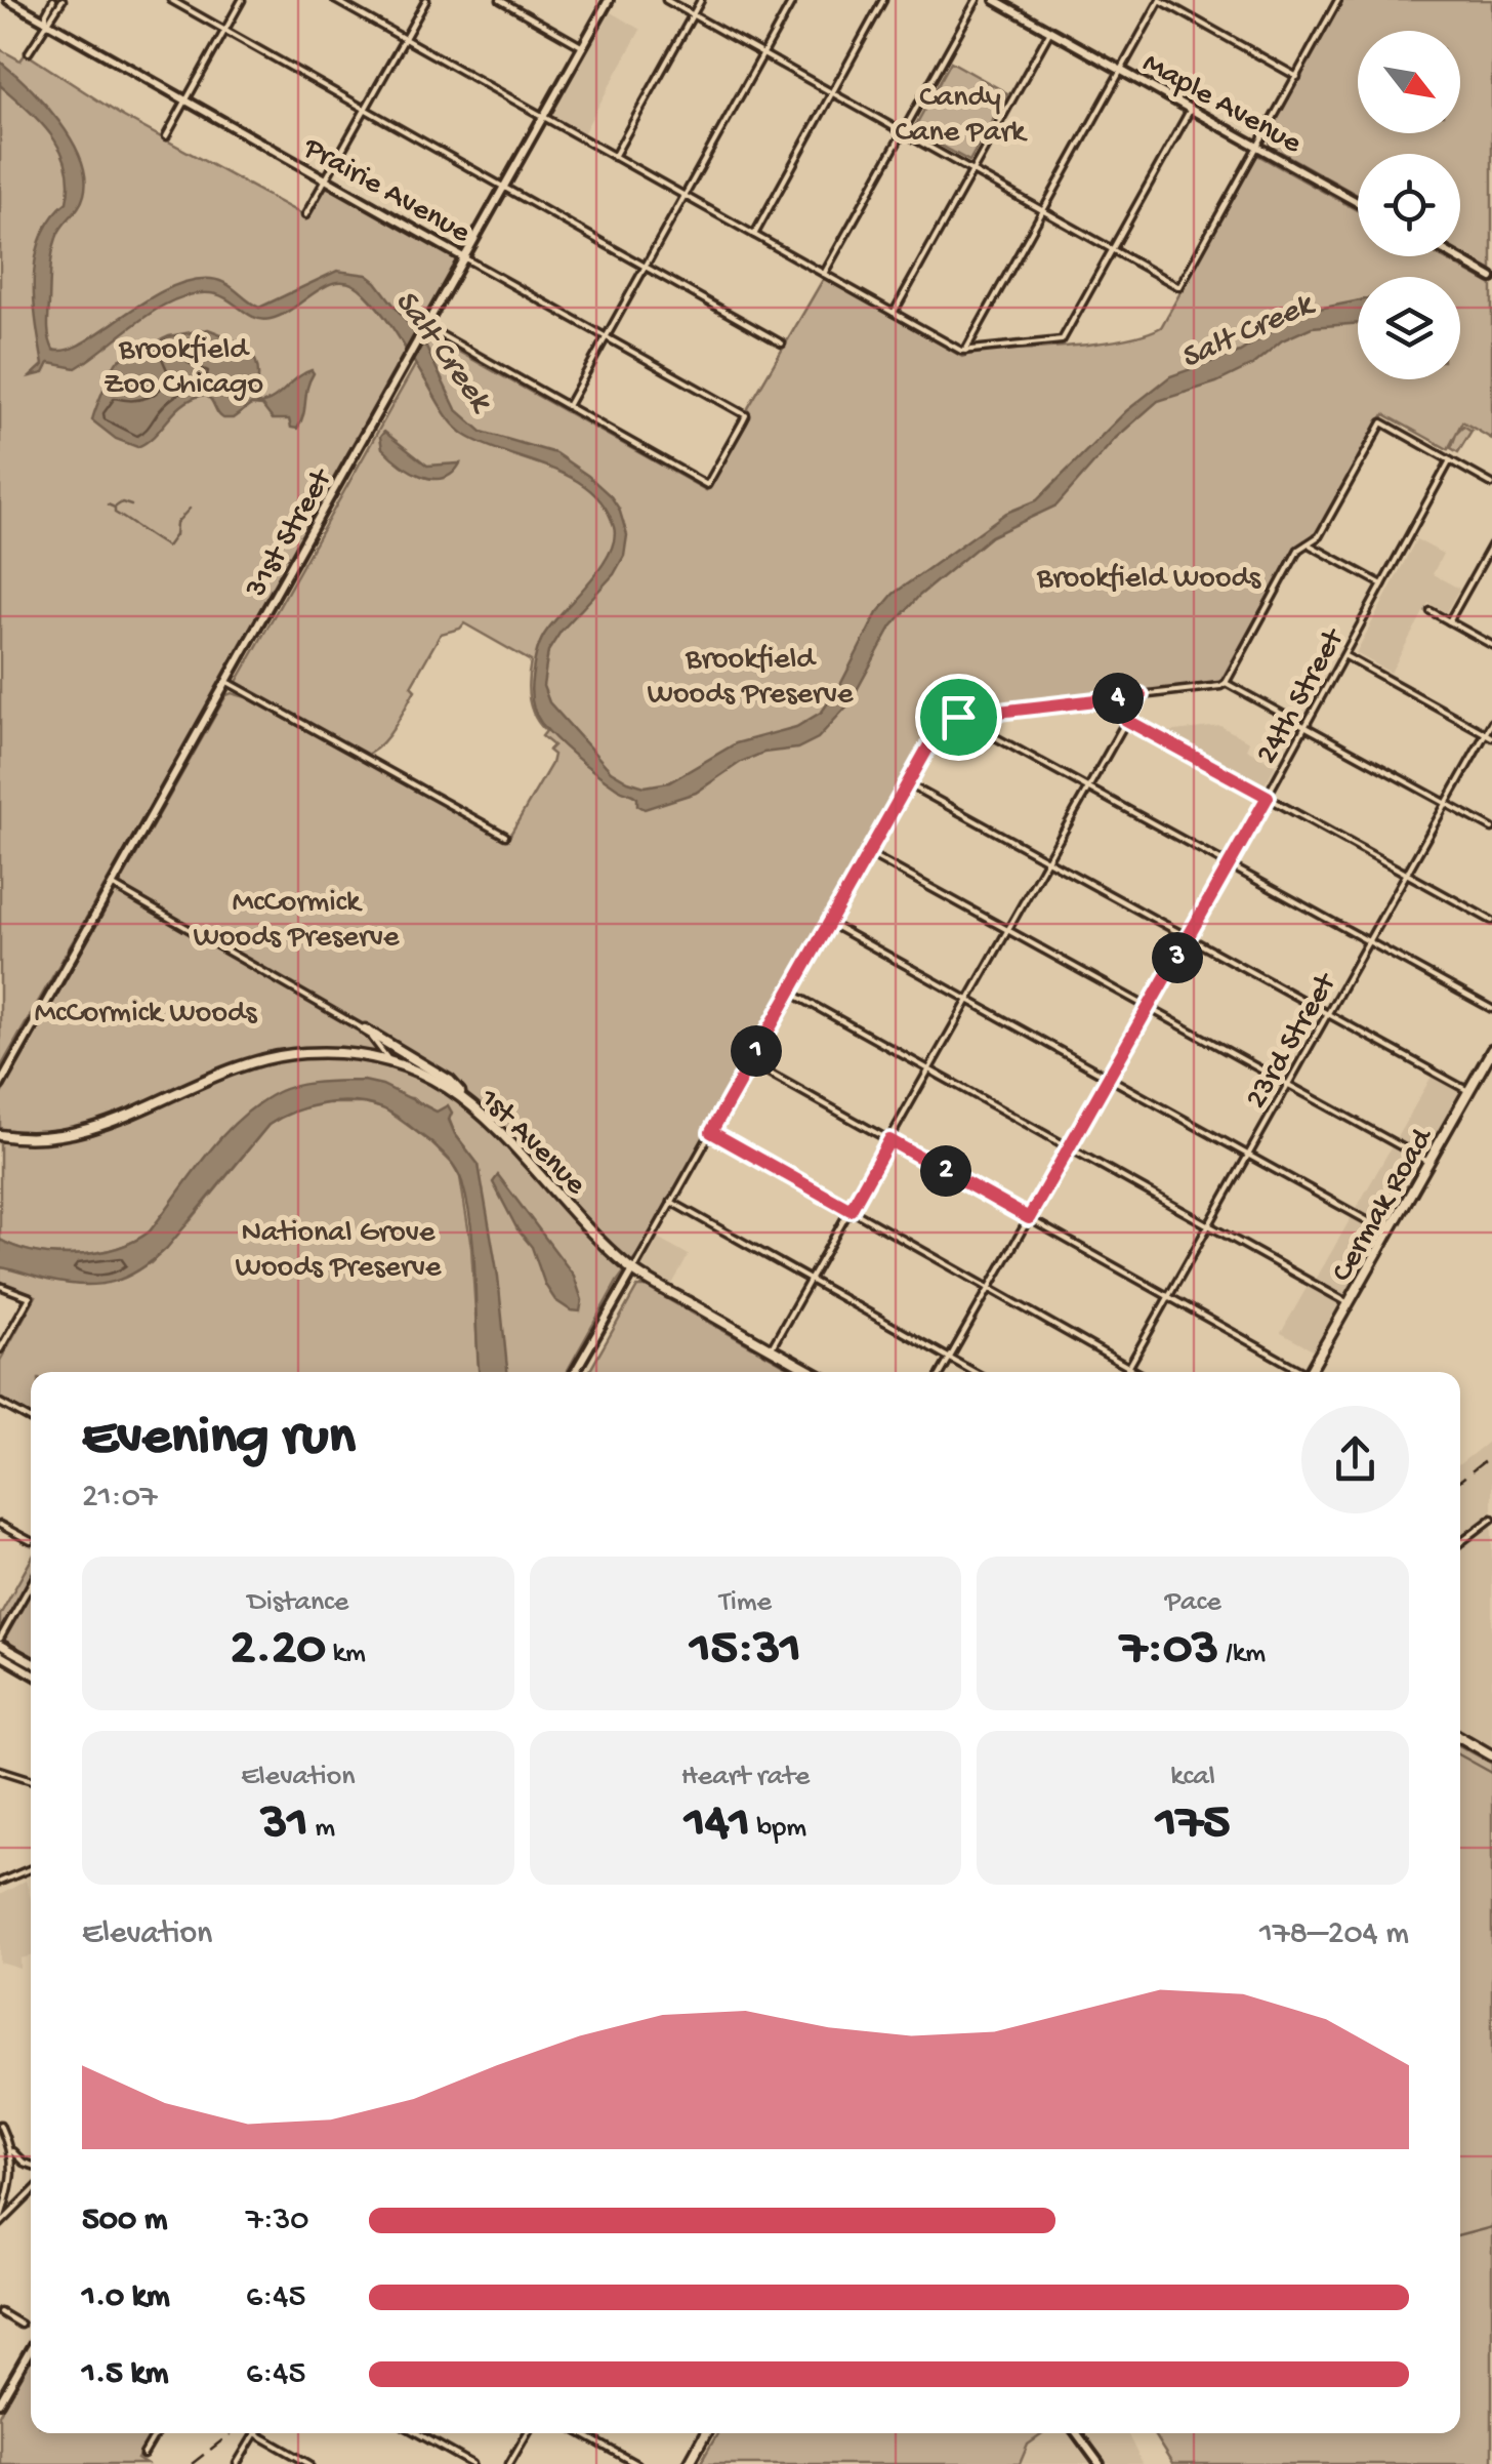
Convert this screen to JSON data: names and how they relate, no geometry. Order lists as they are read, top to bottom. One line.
{"streets":{"main road":["Maple Avenue","Prairie Avenue","31st Street","1st Avenue","Cermak Road"],"street":["24th Street","23rd Street"]},"crossings":[["Prairie Avenue","31st Street"]],"water":["Salt Creek"],"parks":["Candy Cane Park","Brookfield Zoo Chicago","Brookfield Woods","Brookfield Woods Preserve","McCormick Woods Preserve","McCormick Woods","National Grove Woods Preserve"],"north":"bottom right","page":{"pins":["4","3","1","2"],"heading":["Evening run","21:07"],"stats":[["Distance","2.20 km"],["Time","15:31"],["Pace","7:03 /km"],["Elevation","31 m"],["Heart rate","141 bpm"],["kcal","175"]],"chart":["Elevation","178–204 m"],"list":[{"name":"500 m","note":"7:30"},{"name":"1.0 km","note":"6:45"},{"name":"1.5 km","note":"6:45"}]}}
